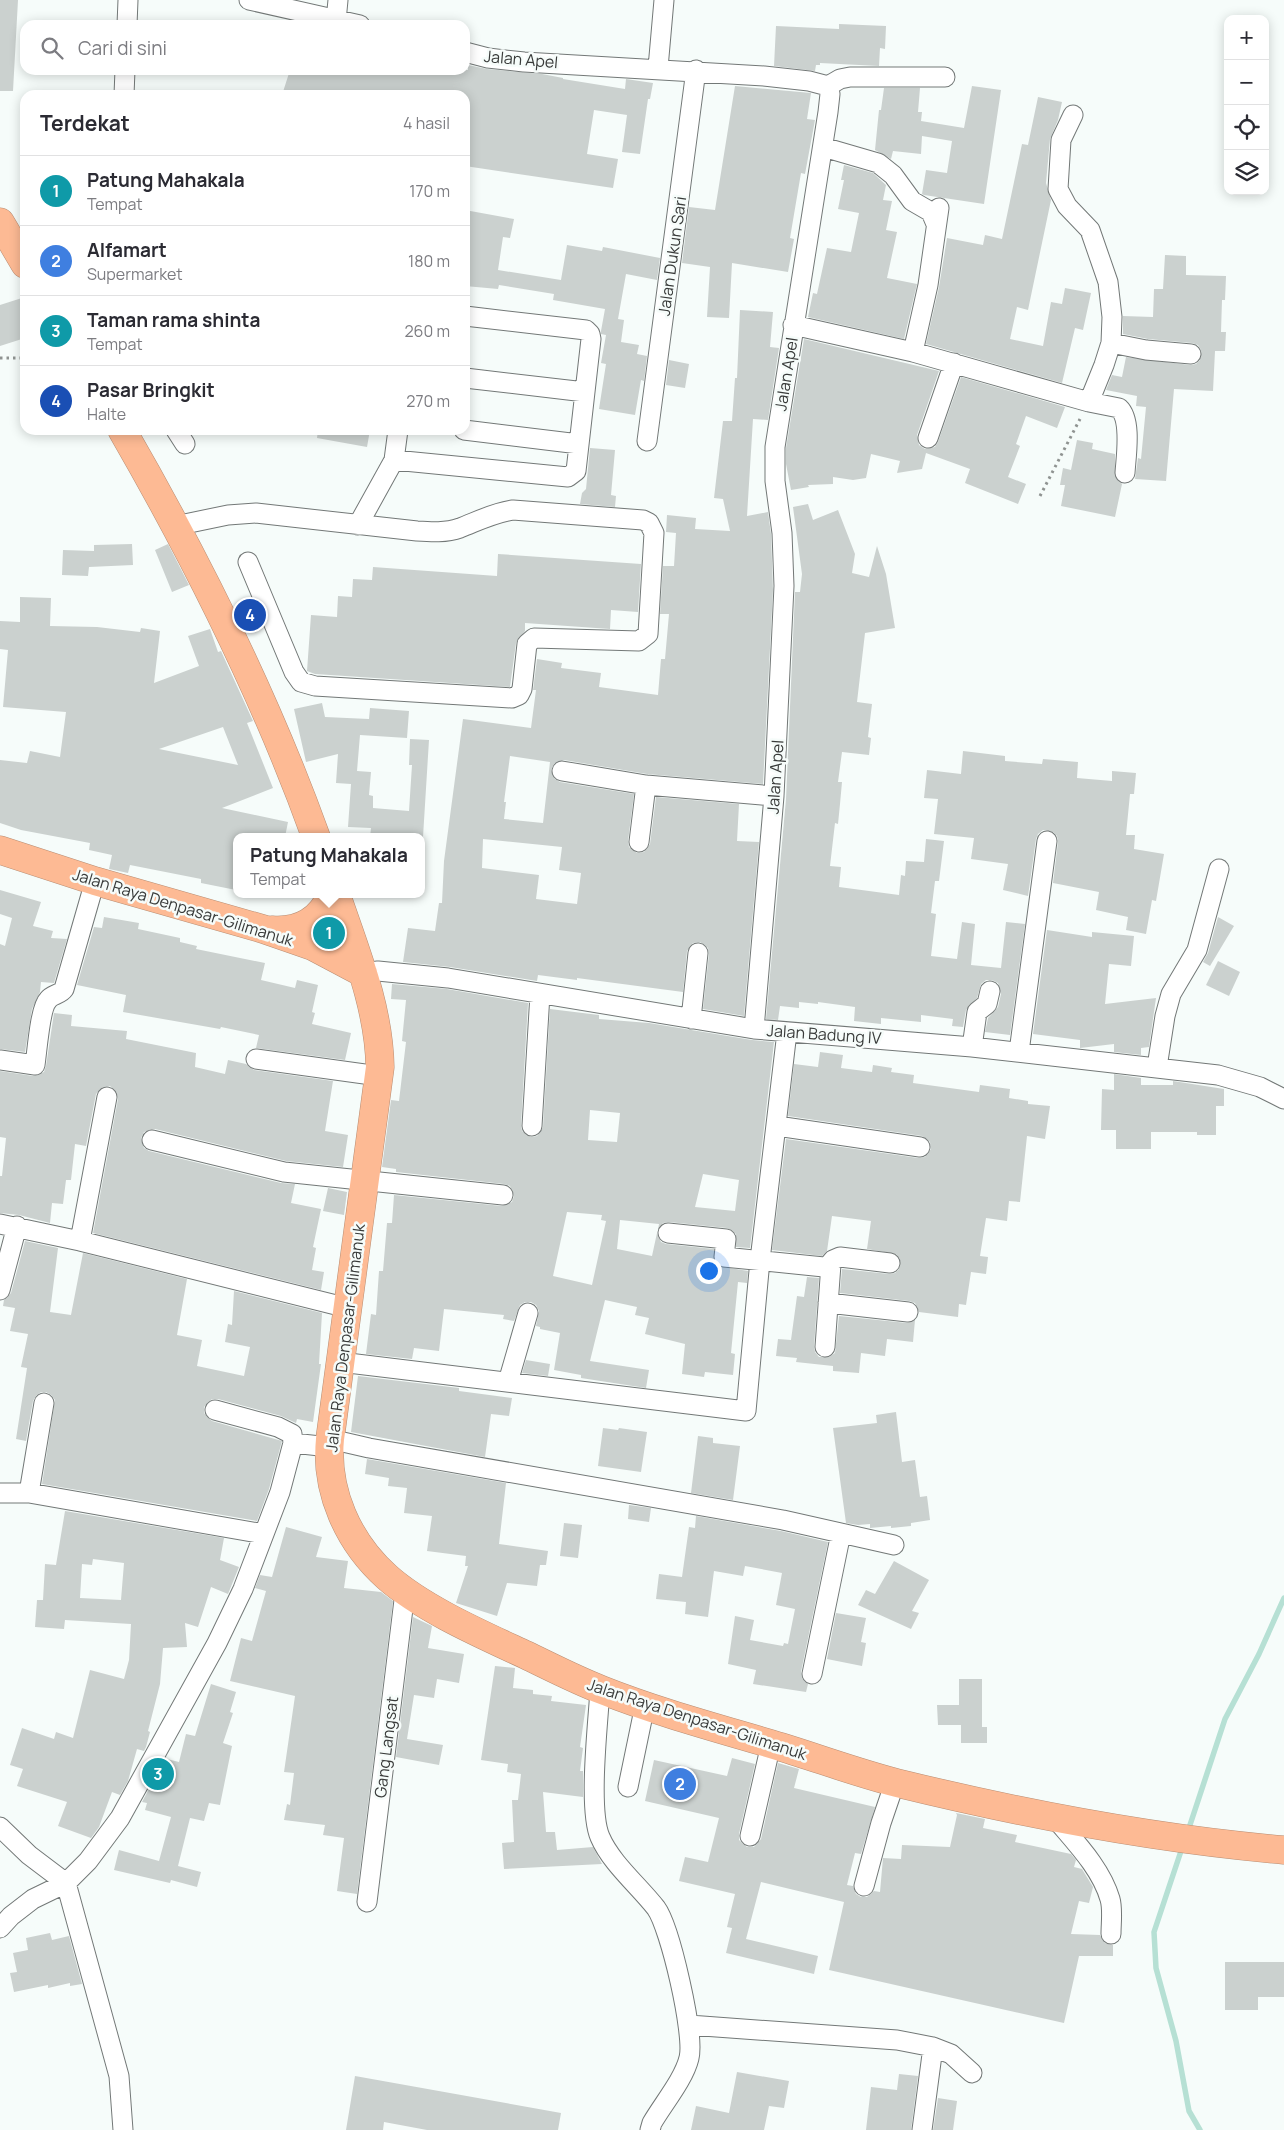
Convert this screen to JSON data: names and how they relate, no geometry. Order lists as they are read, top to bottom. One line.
{"streets":{"highway":["Jalan Raya Denpasar-Gilimanuk"],"street":["Jalan Apel","Jalan Dukun Sari","Jalan Badung IV","Gang Langsat"]},"crossings":[["Jalan Apel","Jalan Dukun Sari"],["Jalan Apel","Jalan Badung IV"],["Jalan Raya Denpasar-Gilimanuk","Jalan Badung IV"],["Jalan Raya Denpasar-Gilimanuk","Gang Langsat"]],"page":{"map_buttons":["+","−"],"search":"Cari di sini","heading":["Terdekat","4 hasil"],"list":[{"mark":"1","name":"Patung Mahakala","note":"Tempat","value":"170 m"},{"mark":"2","name":"Alfamart","note":"Supermarket","value":"180 m"},{"mark":"3","name":"Taman rama shinta","note":"Tempat","value":"260 m"},{"mark":"4","name":"Pasar Bringkit","note":"Halte","value":"270 m"}],"pins":["4","1","3","2"],"popup":["Patung Mahakala","Tempat"]}}
